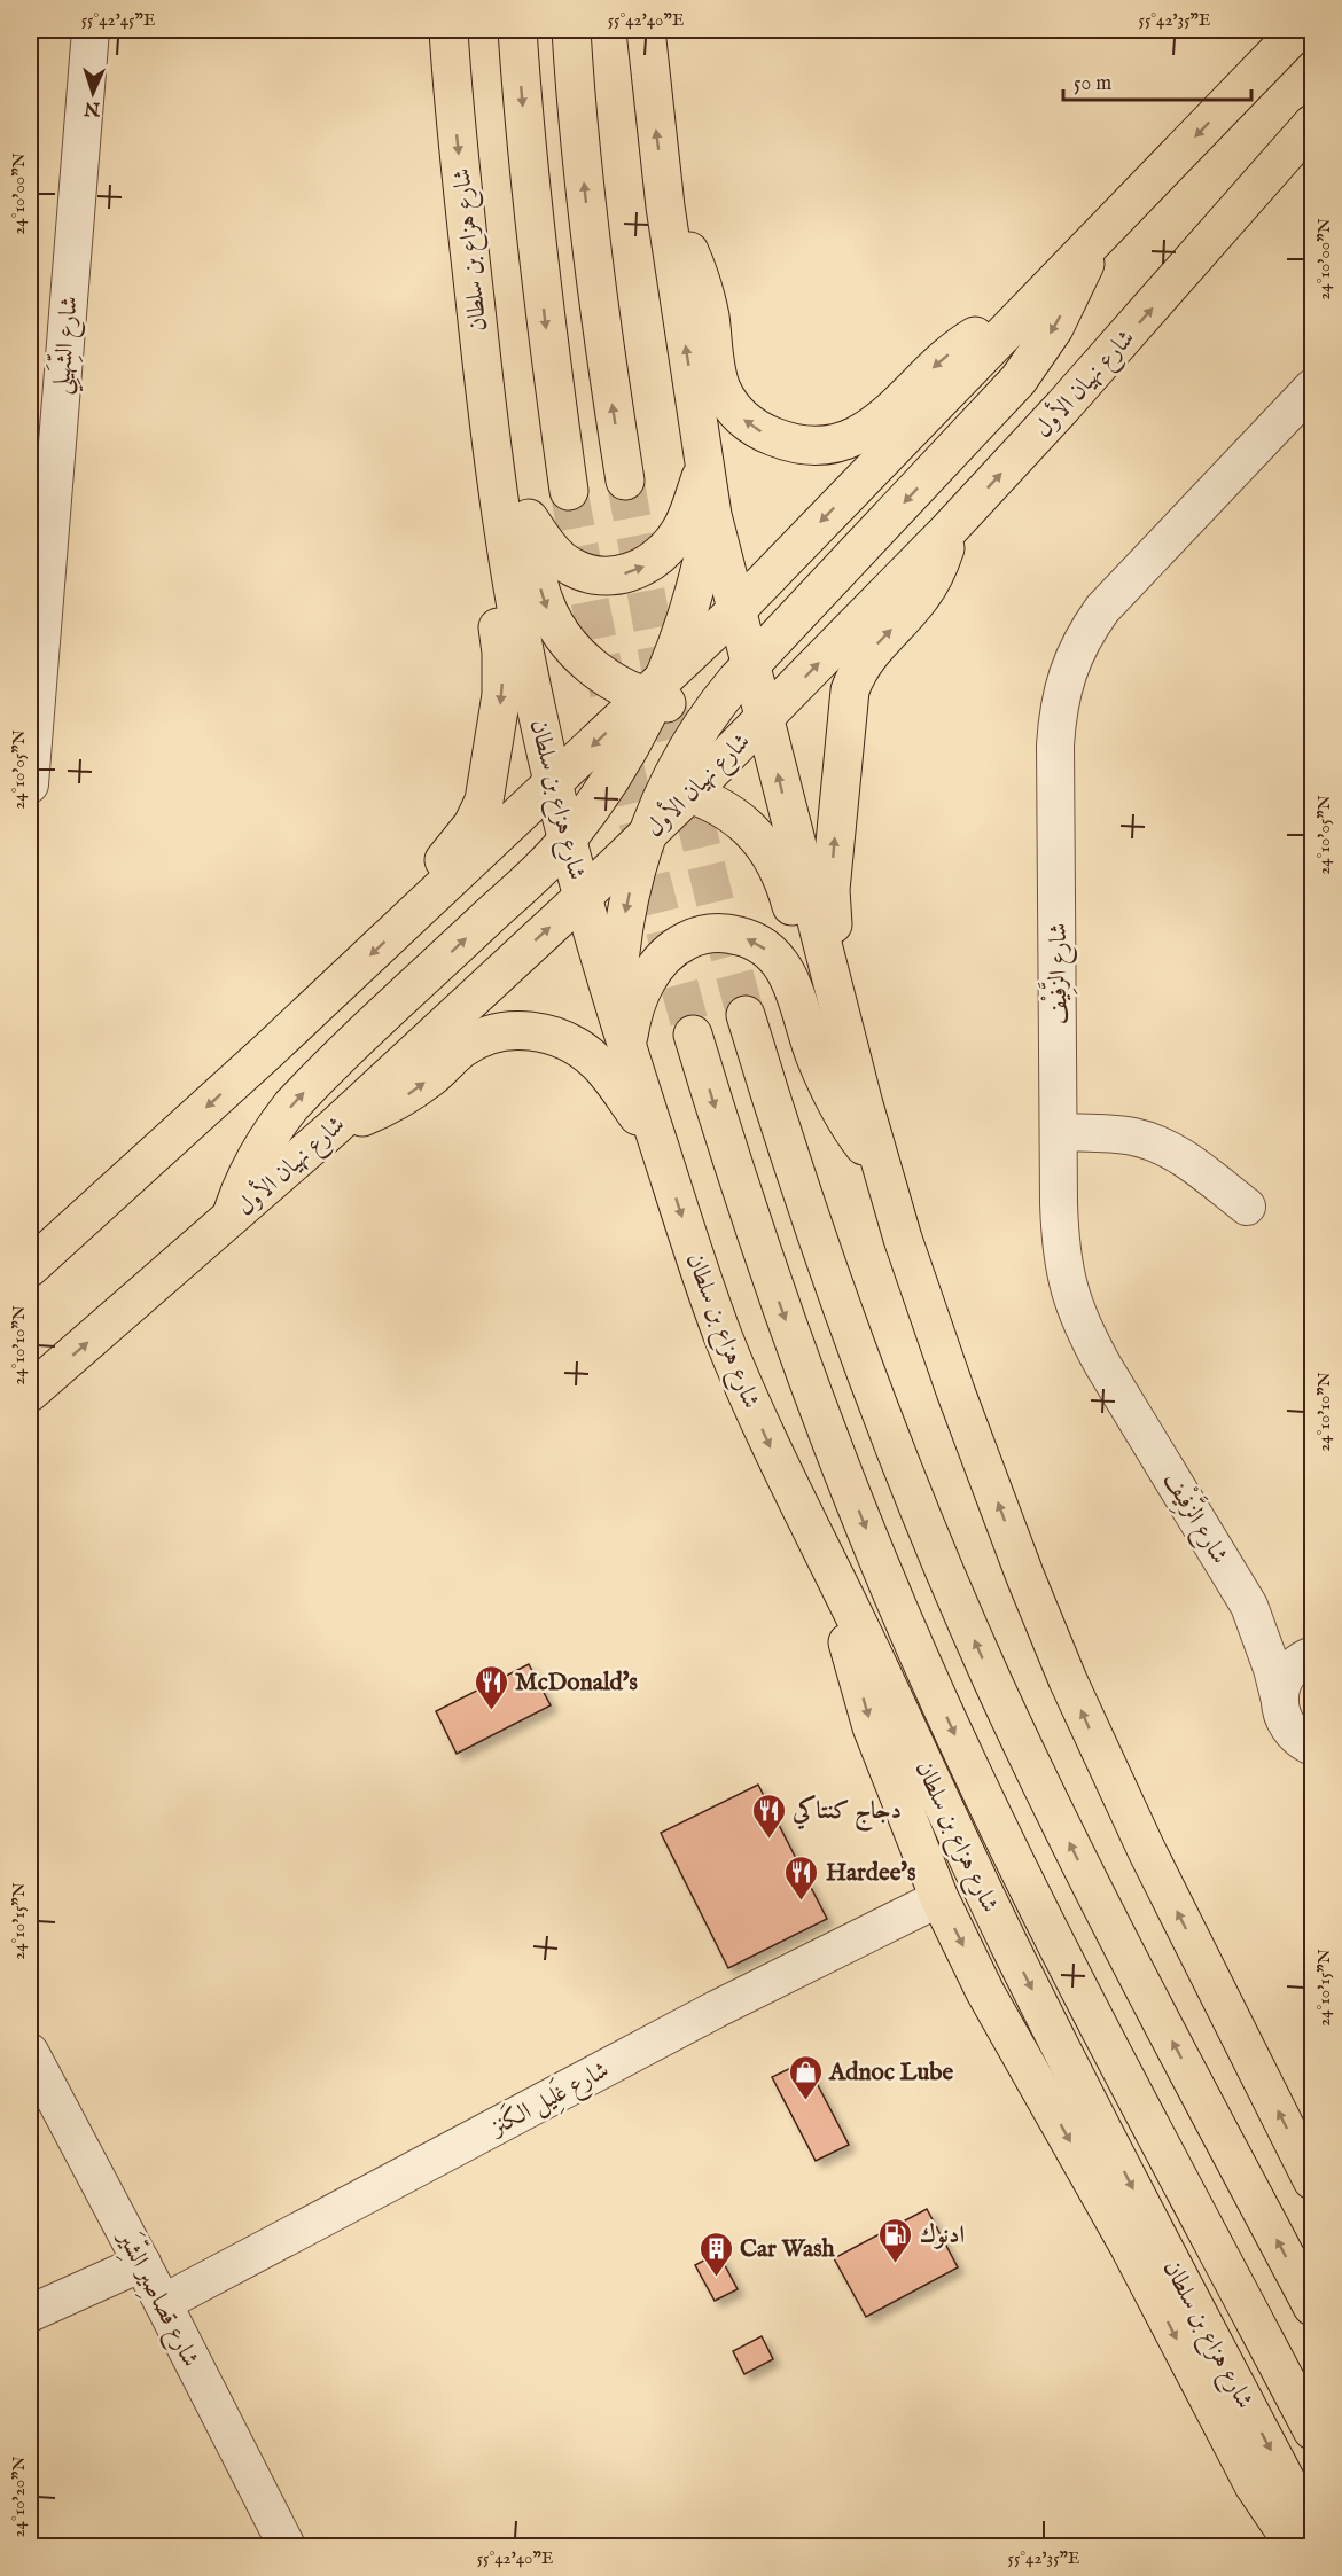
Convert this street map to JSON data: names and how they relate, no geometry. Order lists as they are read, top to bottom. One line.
{"streets":{"main road":["شارع هزاع بن سلطان","شارع نهيان الأول"],"street":["شارع الشِّهَيلِي","شارع الزَّفِيْف","شارع غَلِيل الكَنز","شارع قصاصِير الشِّيَر"]},"crossings":[["شارع هزاع بن سلطان","شارع نهيان الأول"],["شارع غَلِيل الكَنز","شارع قصاصِير الشِّيَر"]],"places":{"restaurant":["McDonald's","دجاج كنتاكي","Hardee's"],"shop":["Adnoc Lube"],"fuel station":["ادنوك"],"building":["Car Wash"]},"scale_bar":"50 m","north":"bottom","coordinates":["55°42'45\"E","55°42'40\"E","55°42'35\"E","24°10'00\"N","24°10'05\"N","24°10'10\"N","24°10'15\"N","24°10'20\"N"]}
